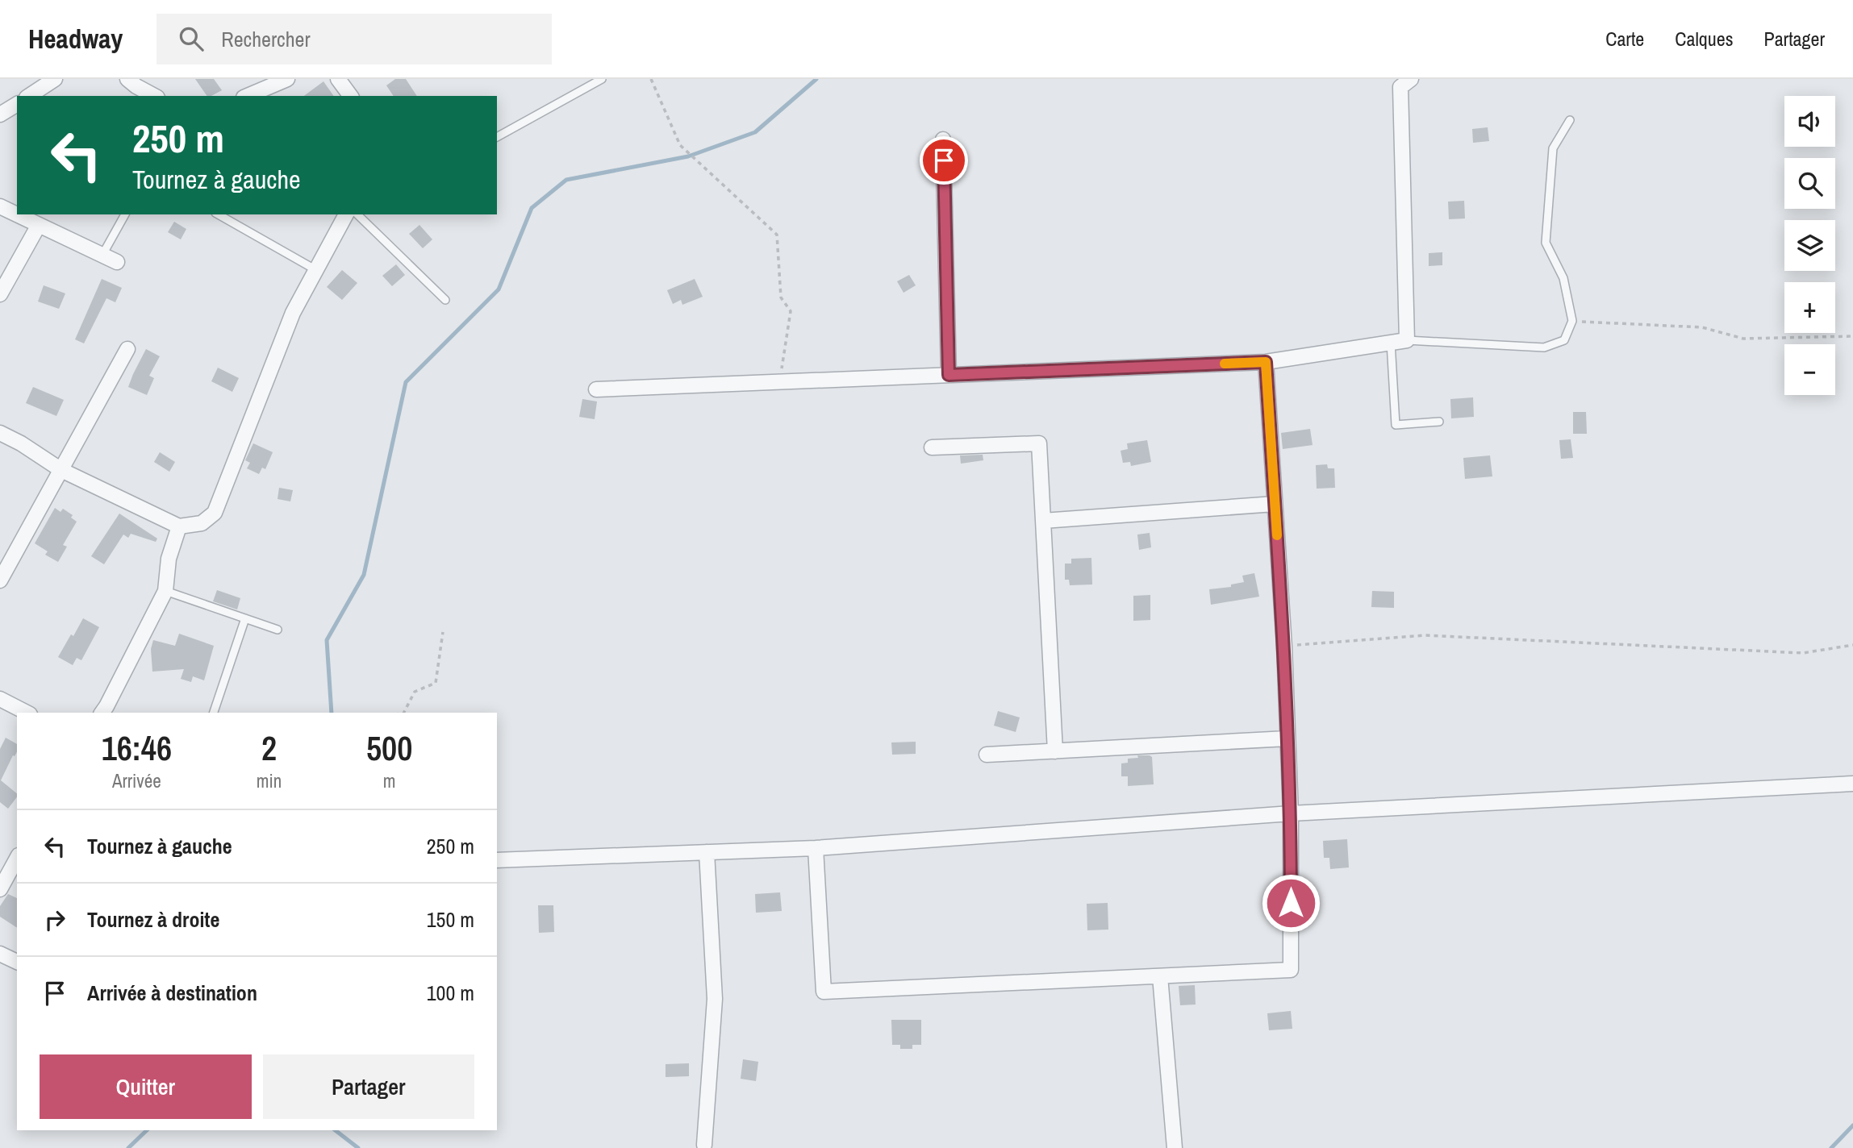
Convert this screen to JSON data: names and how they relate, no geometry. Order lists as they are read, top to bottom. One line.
{"page":{"header":"Headway","search":"Rechercher","nav":["Carte","Calques","Partager"],"map_buttons":["+","−"],"turn":["250 m","Tournez à gauche"],"eta":["16:46","Arrivée","2","min","500","m"],"list":[{"name":"Tournez à gauche","value":"250 m"},{"name":"Tournez à droite","value":"150 m"},{"name":"Arrivée à destination","value":"100 m"}],"buttons":["Quitter","Partager"]}}
